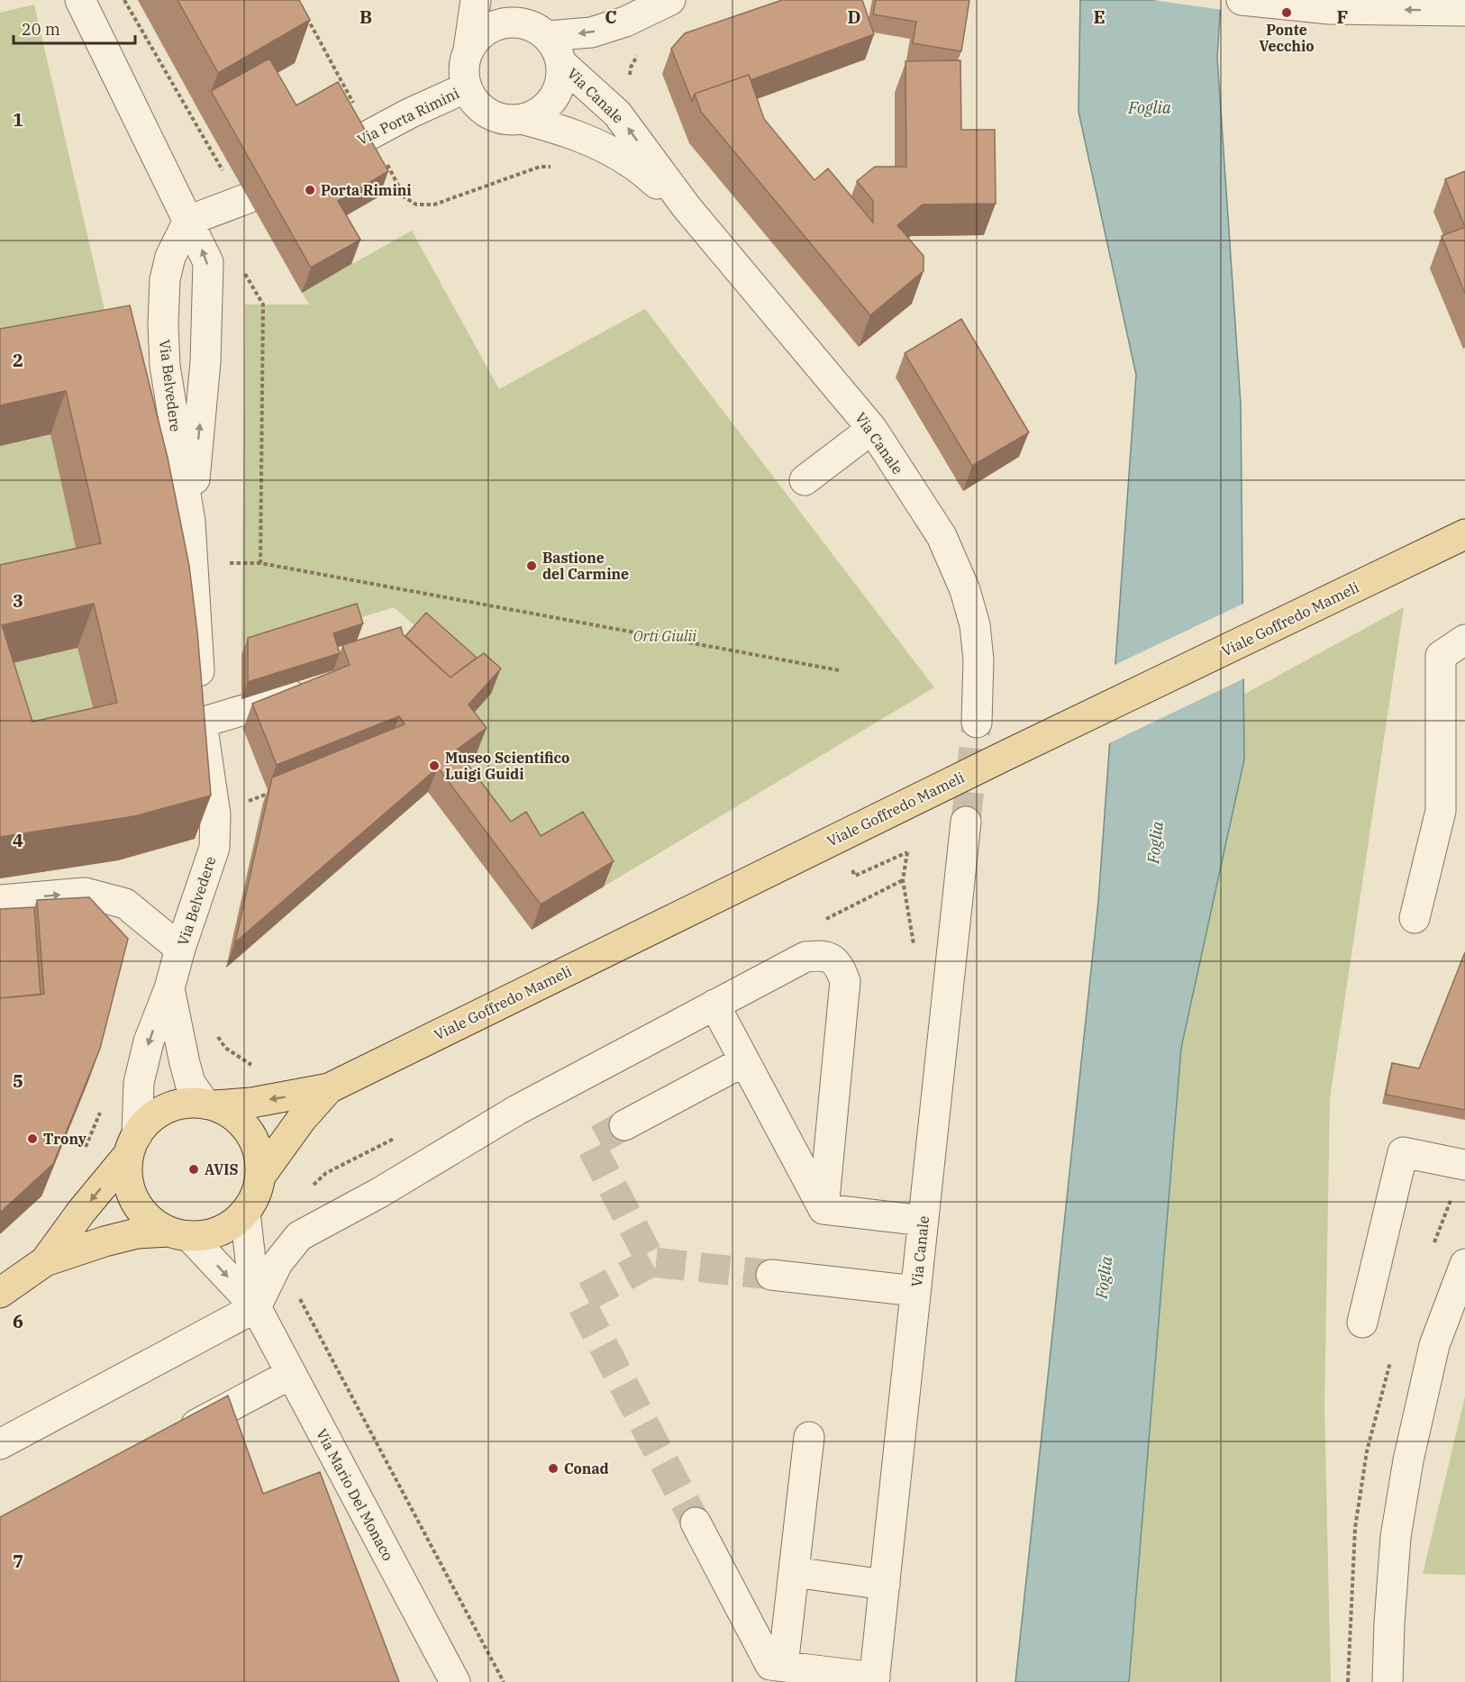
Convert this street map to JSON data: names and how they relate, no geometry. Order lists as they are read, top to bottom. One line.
{"streets":{"main road":["Viale Goffredo Mameli"],"street":["Via Canale","Via Porta Rimini","Via Belvedere","Via Mario Del Monaco"]},"crossings":[["Via Canale","Via Porta Rimini"],["Via Belvedere","Viale Goffredo Mameli"],["Via Belvedere","Via Mario Del Monaco"],["Viale Goffredo Mameli","Via Mario Del Monaco"]],"water":["Foglia"],"parks":["Orti Giulii"],"places":["Ponte Vecchio","Porta Rimini","Bastione del Carmine","Museo Scientifico Luigi Guidi","Trony","AVIS","Conad"],"scale_bar":"20 m","grid":{"columns":["B","C","D","E","F"],"rows":["1","2","3","4","5","6","7"]}}
